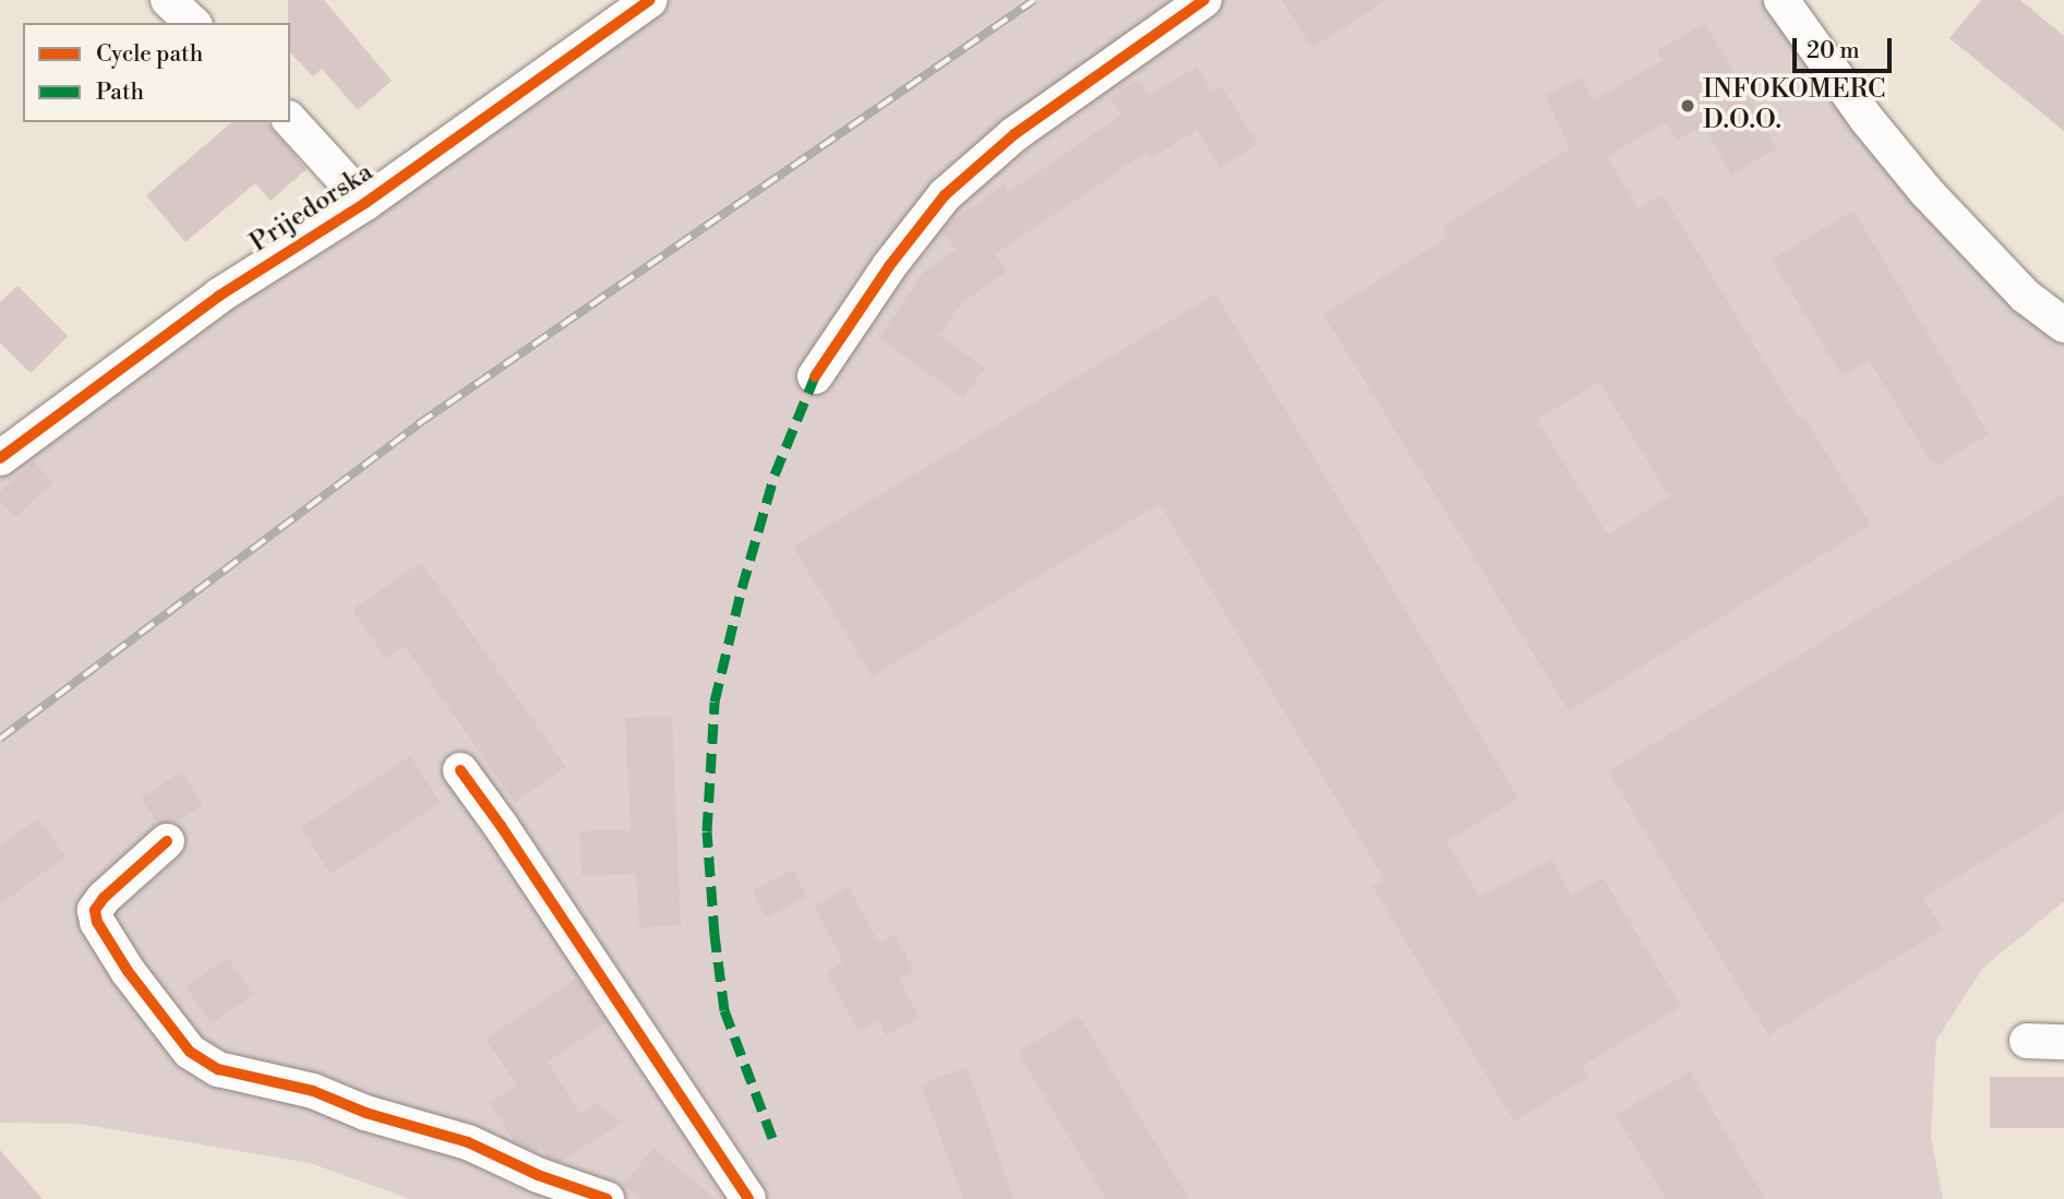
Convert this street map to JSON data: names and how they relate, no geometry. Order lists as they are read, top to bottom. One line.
{"streets":{"street":["Prijedorska"]},"places":["INFOKOMERC D.O.O."],"legend":["Cycle path","Path"],"scale_bar":"20 m"}
